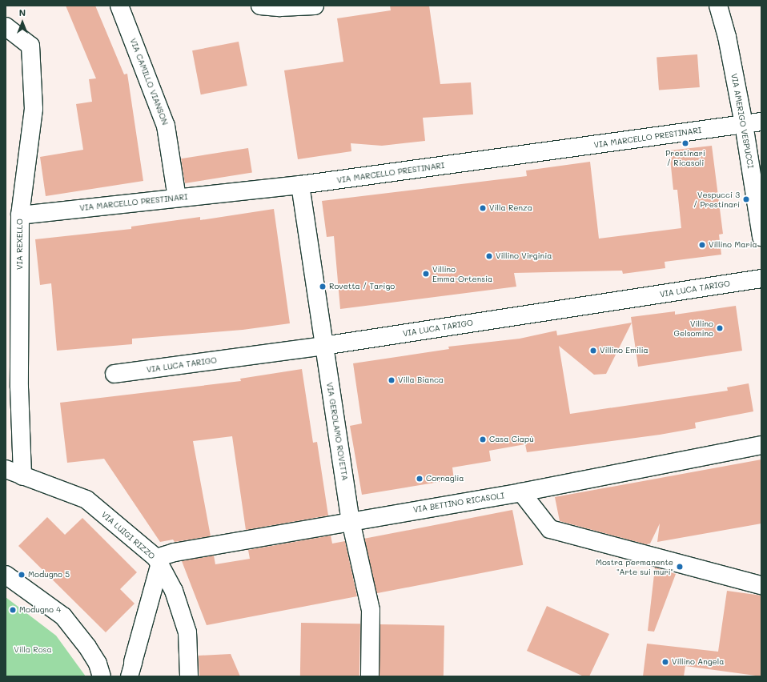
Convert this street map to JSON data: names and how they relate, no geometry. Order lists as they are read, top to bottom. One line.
{"streets":{"street":["VIA CAMILLO VIANSON","VIA AMERIGO VESPUCCI","VIA MARCELLO PRESTINARI","VIA REXELLO","VIA LUCA TARIGO","VIA GEROLAMO ROVETTA","VIA BETTINO RICASOLI","VIA LUIGI RIZZO"]},"crossings":[["VIA CAMILLO VIANSON","VIA MARCELLO PRESTINARI"],["VIA AMERIGO VESPUCCI","VIA MARCELLO PRESTINARI"],["VIA MARCELLO PRESTINARI","VIA REXELLO"],["VIA MARCELLO PRESTINARI","VIA GEROLAMO ROVETTA"],["VIA REXELLO","VIA LUIGI RIZZO"],["VIA LUCA TARIGO","VIA GEROLAMO ROVETTA"],["VIA GEROLAMO ROVETTA","VIA BETTINO RICASOLI"],["VIA BETTINO RICASOLI","VIA LUIGI RIZZO"]],"parks":["Villa Rosa"],"places":["Prestinari / Ricasoli","Vespucci 3 / Prestinari","Villa Renza","Villino Maria","Villino Virginia","Villino Emma-Ortensia","Rovetta / Tarigo","Villino Gelsomino","Villino Emilia","Villa Bianca","Casa Ciapù","Cornaglia","Mostra permanente \"Arte sui muri\"","Modugno 5","Modugno 4","Villino Angela"],"north":"top"}
